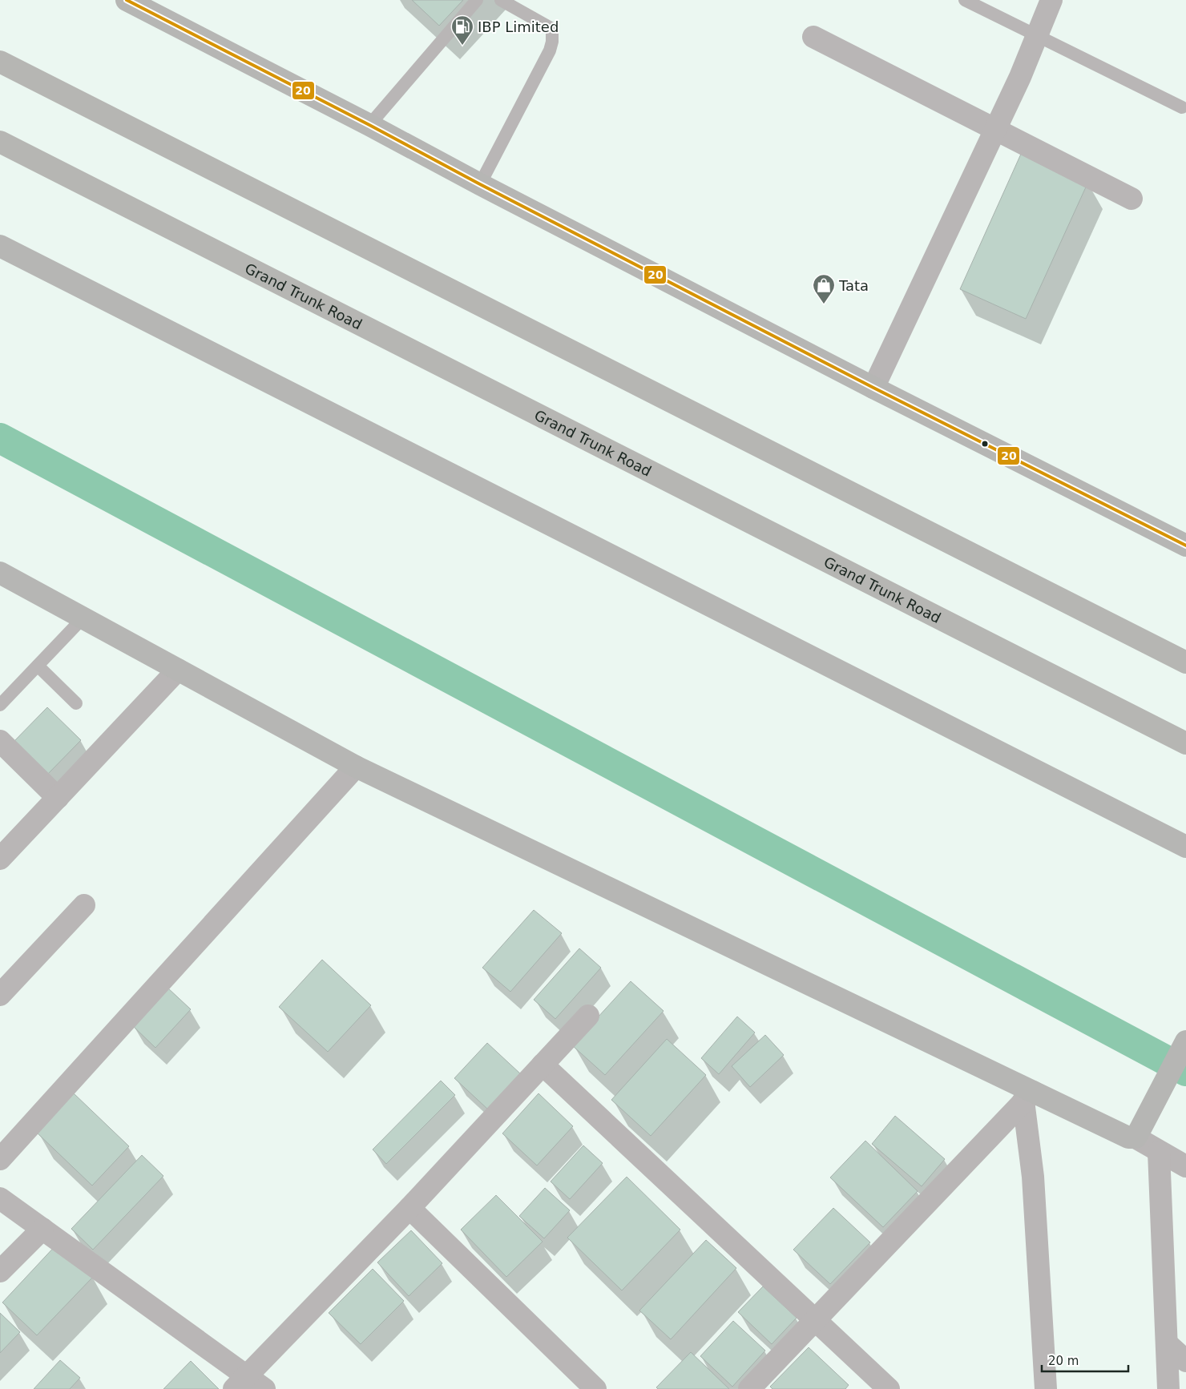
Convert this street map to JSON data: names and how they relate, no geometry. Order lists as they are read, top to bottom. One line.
{"streets":{"highway":["Grand Trunk Road"]},"places":{"fuel station":["IBP Limited"],"shop":["Tata"]},"lines":["transit line 20"],"scale_bar":"20 m"}
